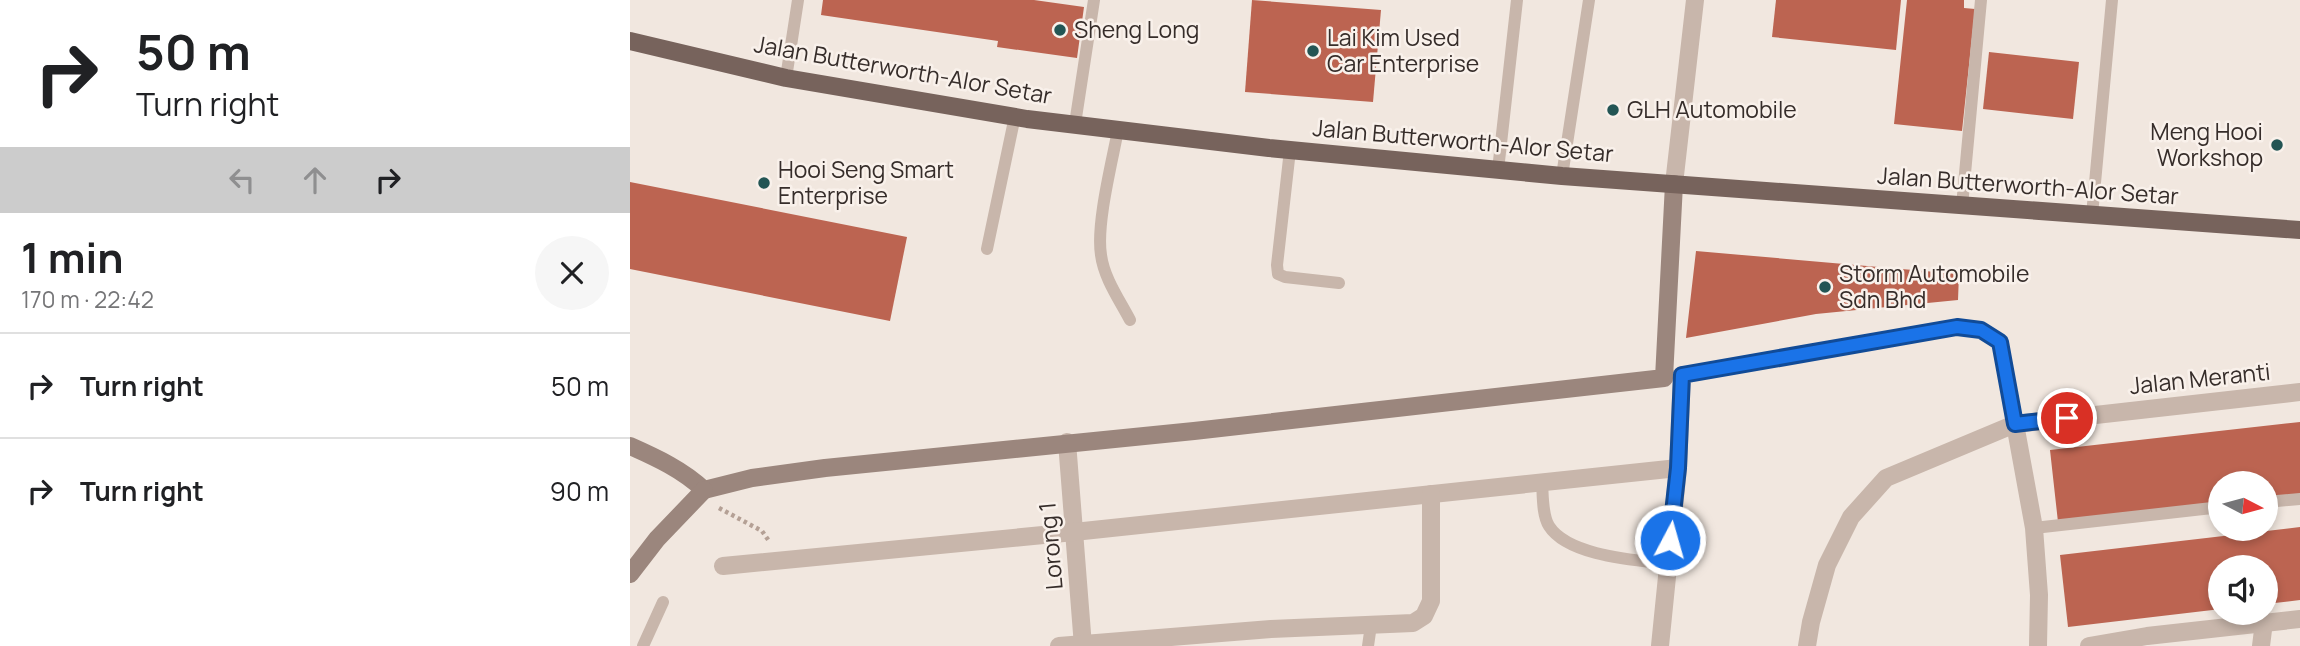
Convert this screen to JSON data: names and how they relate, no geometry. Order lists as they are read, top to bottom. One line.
{"streets":{"main road":["Jalan Butterworth-Alor Setar"],"street":["Jalan Meranti","Lorong 1"]},"places":["Sheng Long","Lai Kim Used Car Enterprise","GLH Automobile","Meng Hooi Workshop","Hooi Seng Smart Enterprise","Storm Automobile Sdn Bhd"],"north":"right","page":{"turn":["50 m","Turn right"],"heading":["1 min","170 m · 22:42"],"list":[{"name":"Turn right","value":"50 m"},{"name":"Turn right","value":"90 m"}]}}
